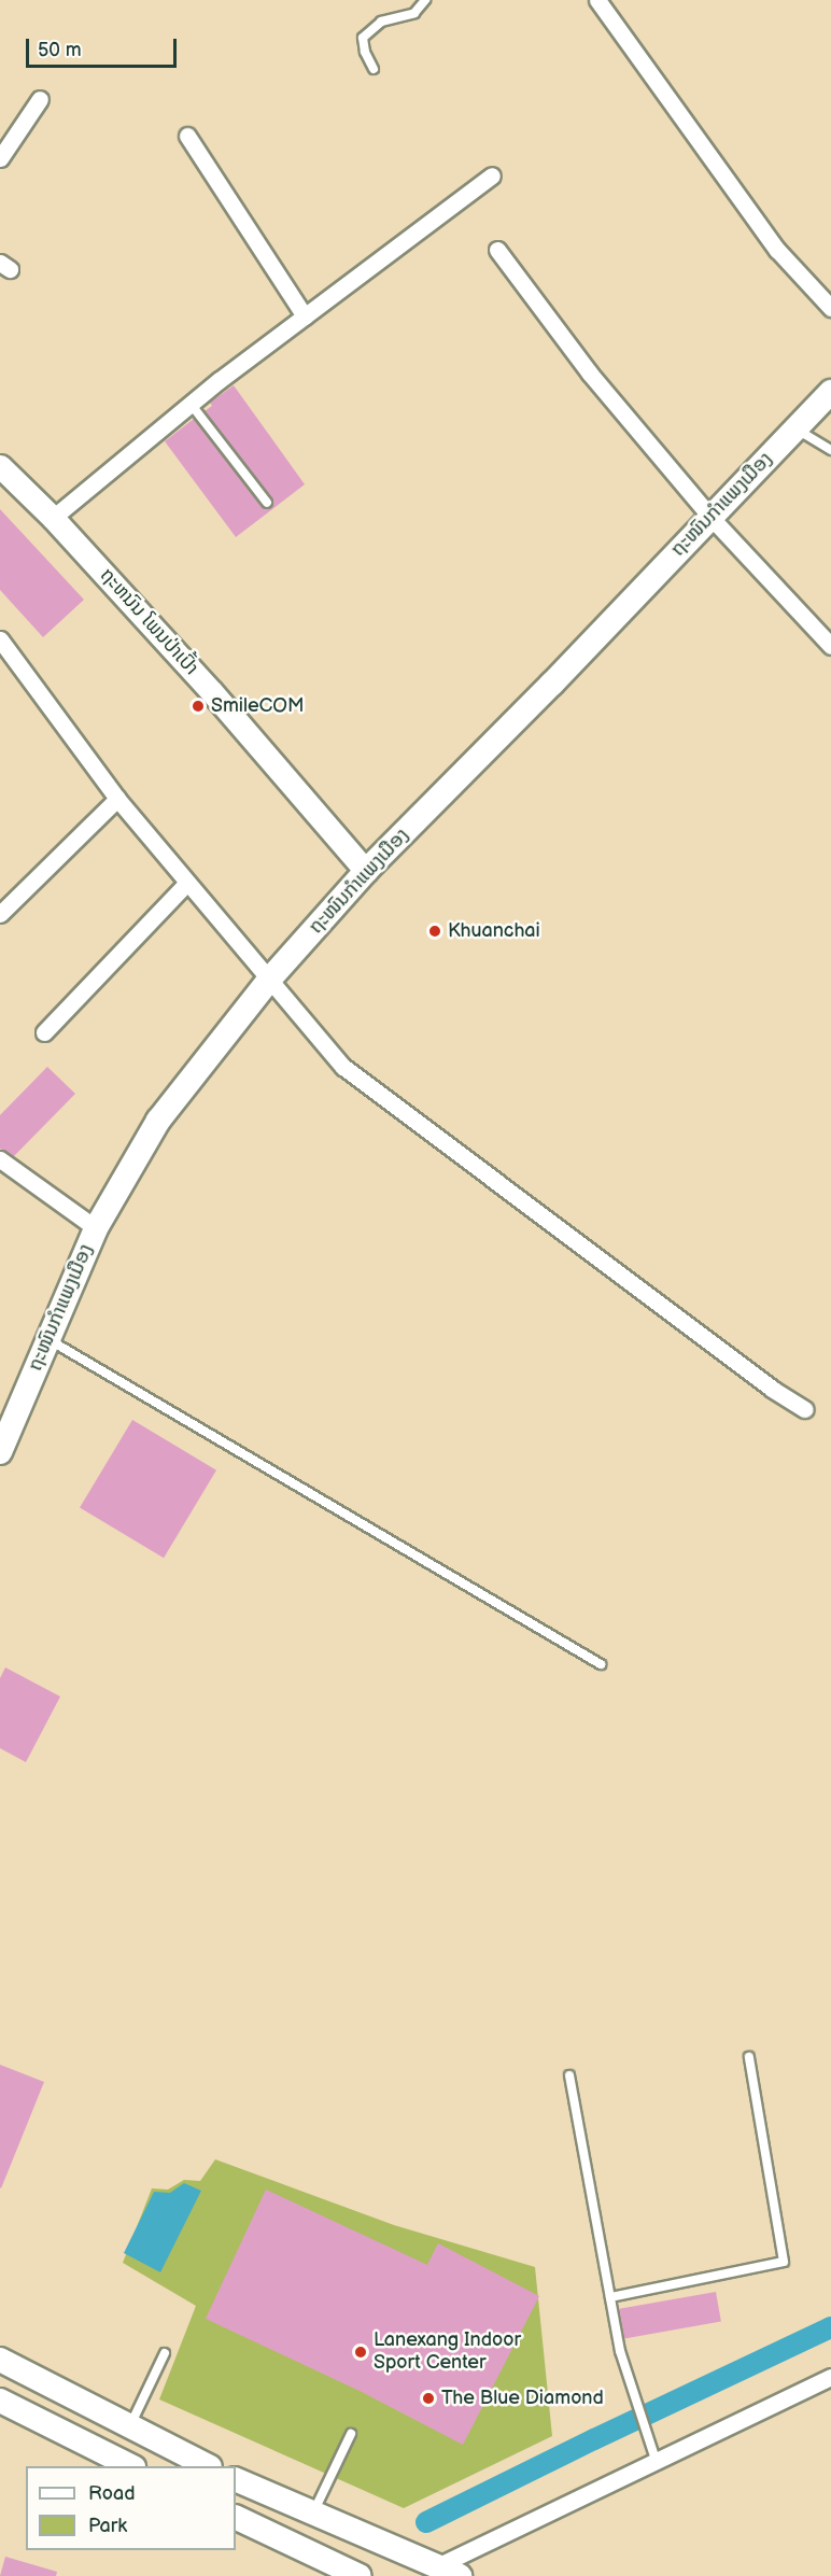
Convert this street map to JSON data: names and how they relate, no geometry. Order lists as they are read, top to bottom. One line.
{"streets":{"main road":["ຖະໜົນກຳແພງເມືອງ"],"street":["ຖະຫນົນ ໂພນປ່າເປົ້າ"]},"crossings":[["ຖະໜົນກຳແພງເມືອງ","ຖະຫນົນ ໂພນປ່າເປົ້າ"]],"places":["SmileCOM","Khuanchai","Lanexang Indoor Sport Center","The Blue Diamond"],"legend":["Road","Park"],"scale_bar":"50 m"}
